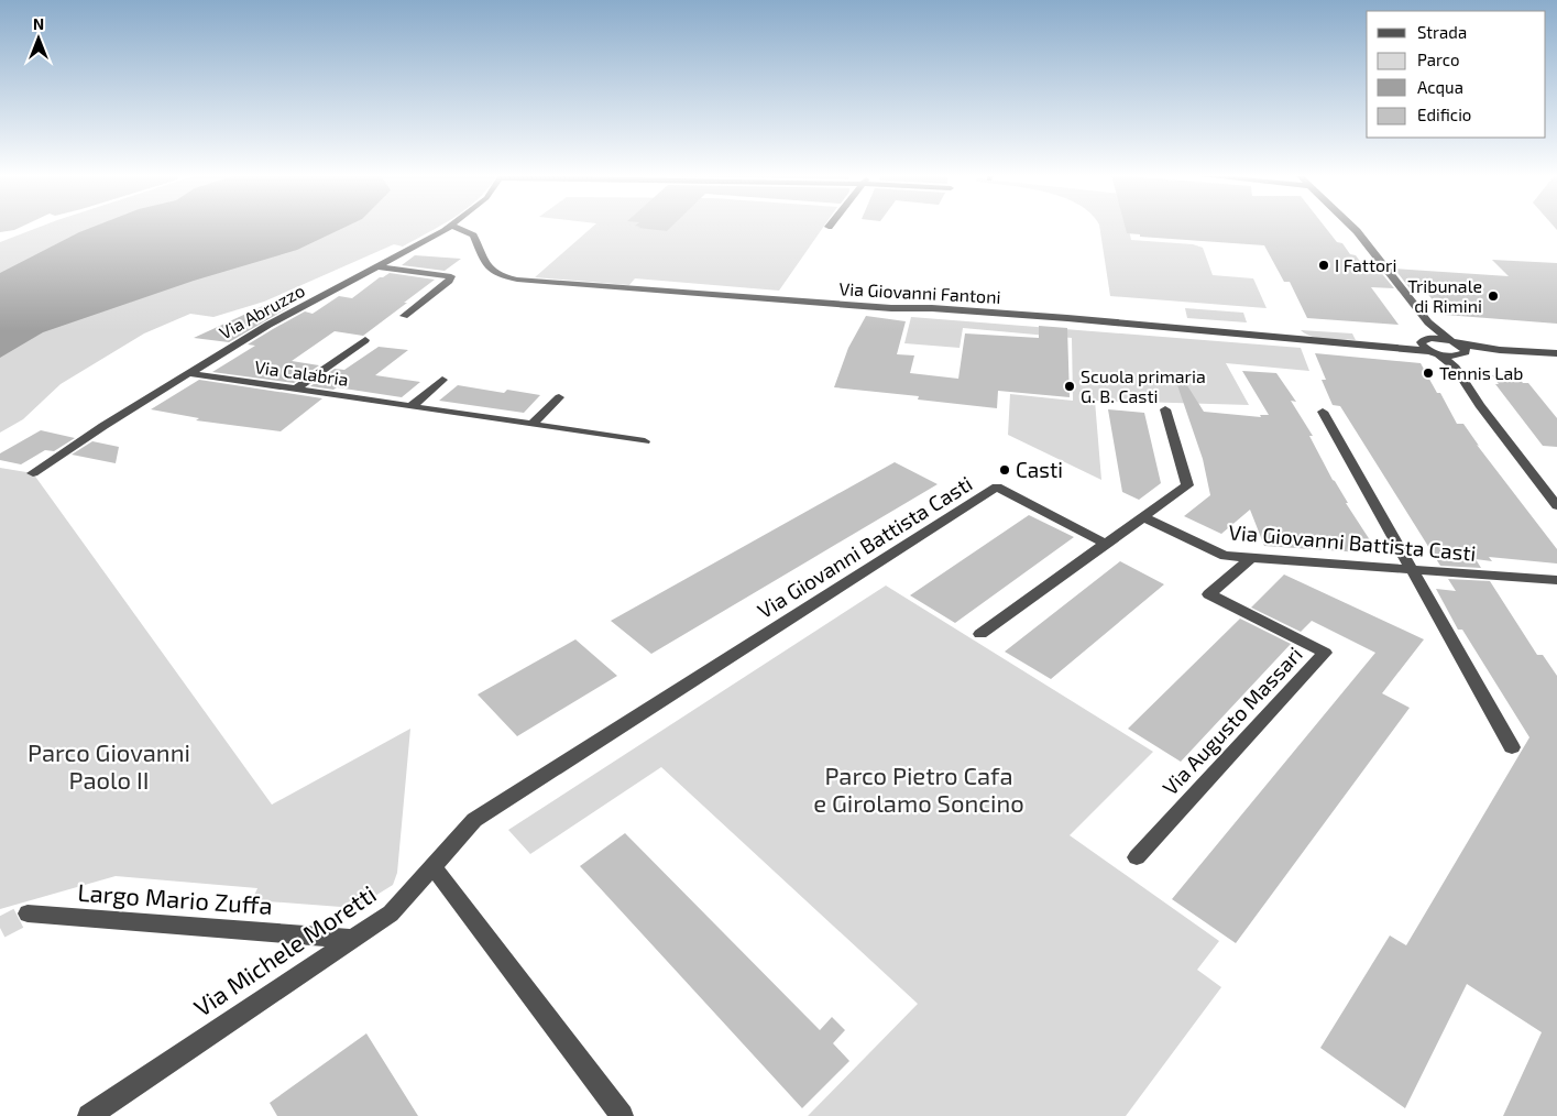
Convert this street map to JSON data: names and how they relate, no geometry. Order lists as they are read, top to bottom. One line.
{"streets":{"street":["Via Giovanni Fantoni","Via Abruzzo","Via Calabria","Via Giovanni Battista Casti","Via Augusto Massari","Largo Mario Zuffa","Via Michele Moretti"]},"crossings":[["Via Giovanni Fantoni","Via Abruzzo"],["Via Abruzzo","Via Calabria"],["Via Giovanni Battista Casti","Via Augusto Massari"],["Via Giovanni Battista Casti","Via Michele Moretti"],["Largo Mario Zuffa","Via Michele Moretti"]],"parks":["Parco Giovanni Paolo II","Parco Pietro Cafa e Girolamo Soncino"],"places":["I Fattori","Tribunale di Rimini","Tennis Lab","Scuola primaria G. B. Casti","Casti"],"legend":["Strada","Parco","Acqua","Edificio"],"north":"top"}
